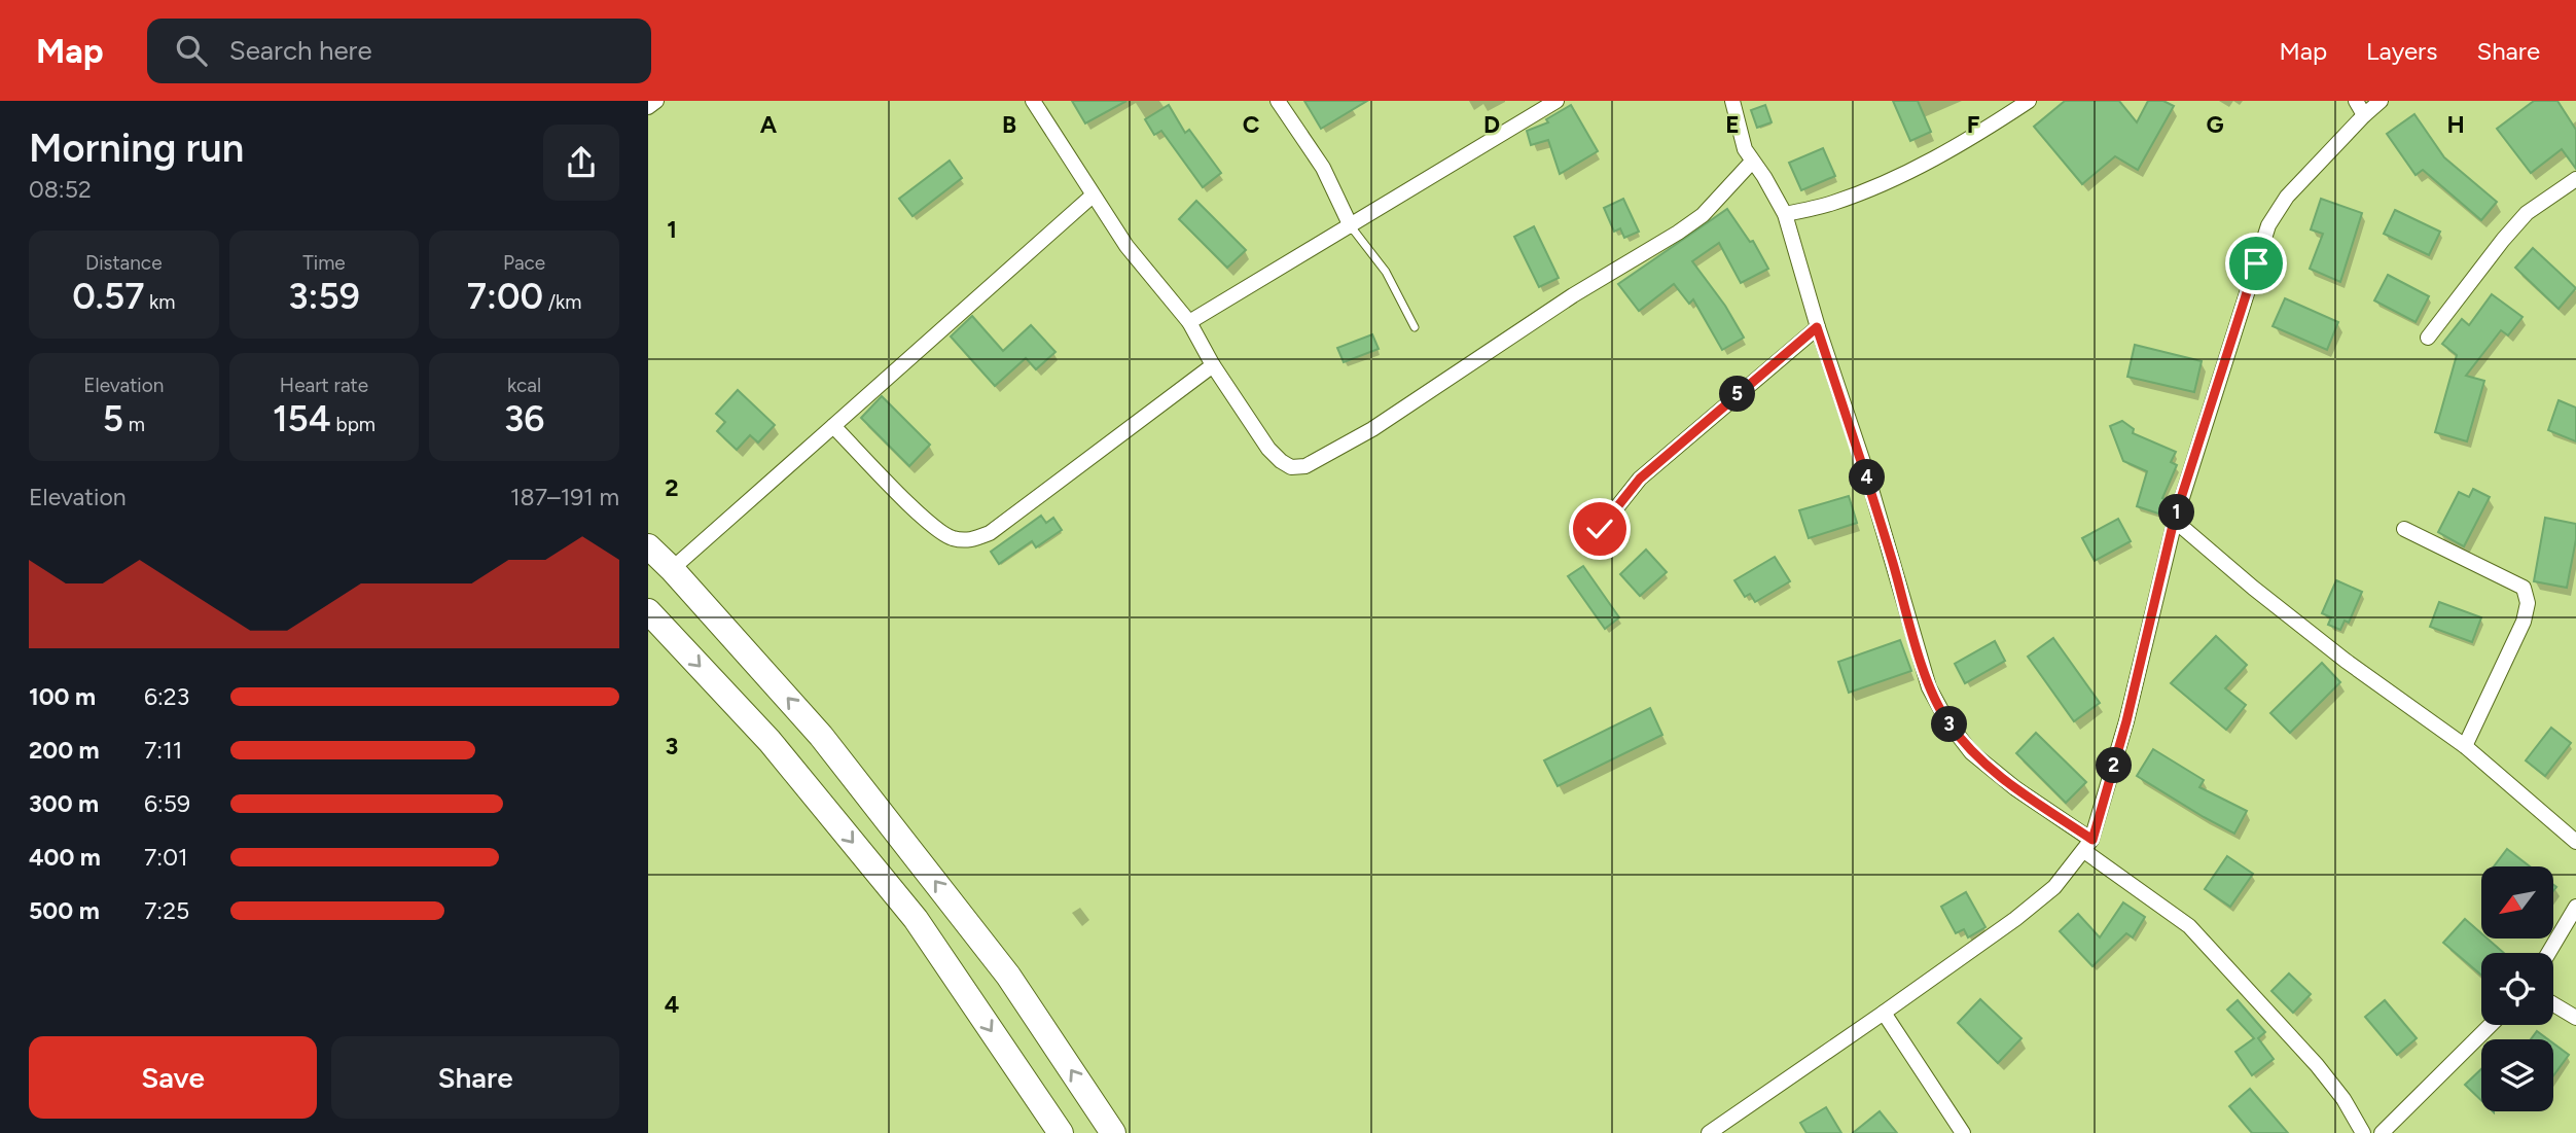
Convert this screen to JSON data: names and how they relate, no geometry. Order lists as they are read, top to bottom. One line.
{"north":"bottom left","page":{"header":"Map","search":"Search here","nav":["Map","Layers","Share"],"heading":["Morning run","08:52"],"stats":[["Distance","0.57 km"],["Time","3:59"],["Pace","7:00 /km"],["Elevation","5 m"],["Heart rate","154 bpm"],["kcal","36"]],"pins":["5","4","1","3","2"],"chart":["Elevation","187–191 m"],"list":[{"name":"100 m","note":"6:23"},{"name":"200 m","note":"7:11"},{"name":"300 m","note":"6:59"},{"name":"400 m","note":"7:01"},{"name":"500 m","note":"7:25"}],"buttons":["Save","Share"]},"grid":{"columns":["A","B","C","D","E","F","G","H"],"rows":["1","2","3","4"]}}
